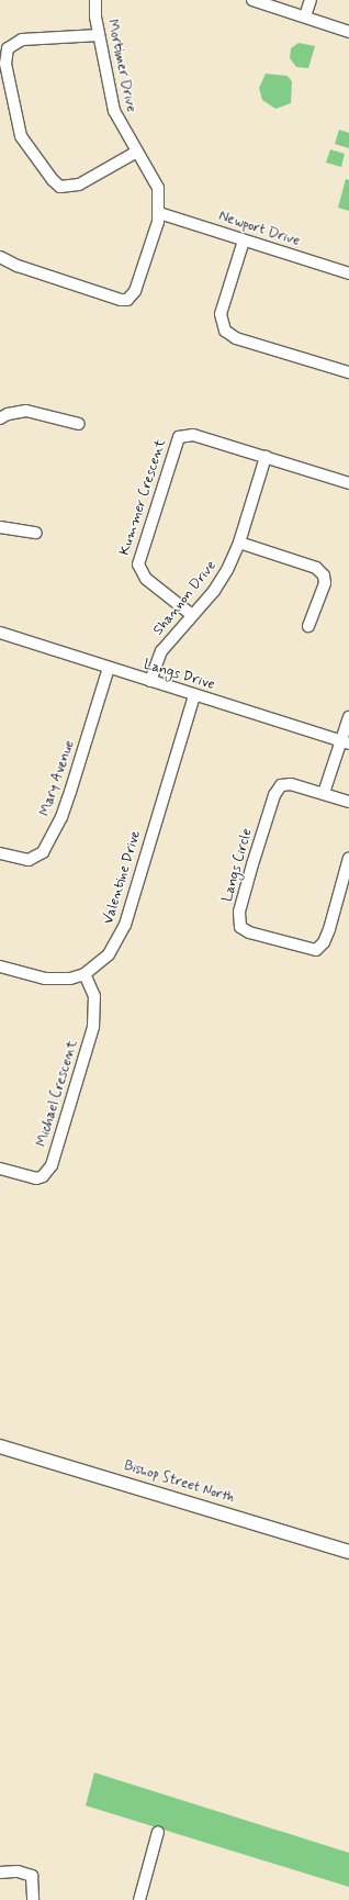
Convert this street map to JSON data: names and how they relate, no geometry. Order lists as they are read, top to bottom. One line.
{"streets":{"main road":["Bishop Street North"],"street":["Mortimer Drive","Newport Drive","Kummer Crescent","Shannon Drive","Langs Drive","Mary Avenue","Langs Circle","Valentine Drive","Michael Crescent"]},"crossings":[["Mortimer Drive","Newport Drive"],["Kummer Crescent","Shannon Drive"],["Shannon Drive","Langs Drive"],["Langs Drive","Mary Avenue"],["Langs Drive","Valentine Drive"],["Valentine Drive","Michael Crescent"]]}
